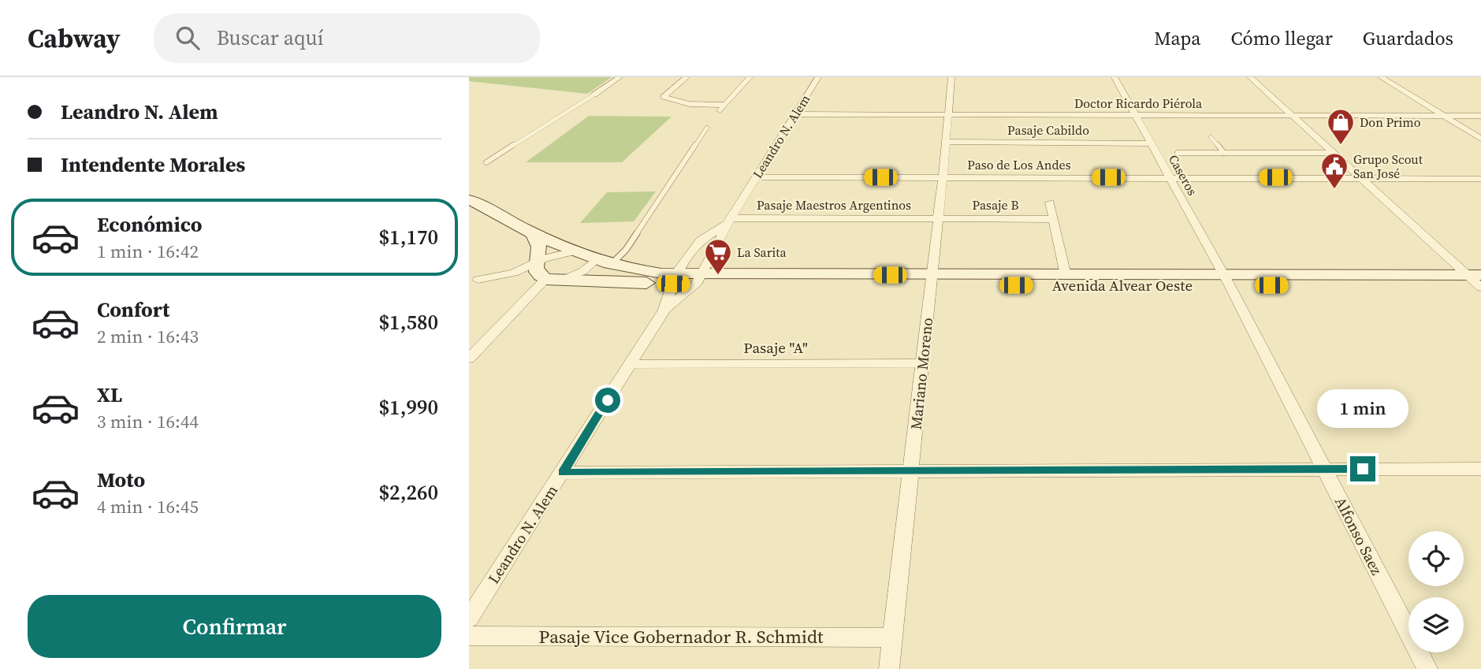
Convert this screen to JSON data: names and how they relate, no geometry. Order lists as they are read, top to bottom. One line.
{"streets":{"main road":["Avenida Alvear Oeste"],"street":["Doctor Ricardo Piérola","Pasaje Cabildo","Leandro N. Alem","Paso de Los Andes","Caseros","Pasaje Maestros Argentinos","Pasaje B","Pasaje \"A\"","Mariano Moreno","Alfonso Saez","Pasaje Vice Gobernador R. Schmidt"]},"crossings":[["Doctor Ricardo Piérola","Leandro N. Alem"],["Doctor Ricardo Piérola","Caseros"],["Doctor Ricardo Piérola","Mariano Moreno"],["Pasaje Cabildo","Caseros"],["Pasaje Cabildo","Mariano Moreno"],["Leandro N. Alem","Paso de Los Andes"],["Leandro N. Alem","Pasaje Maestros Argentinos"],["Leandro N. Alem","Avenida Alvear Oeste"],["Leandro N. Alem","Pasaje \"A\""],["Paso de Los Andes","Caseros"],["Paso de Los Andes","Mariano Moreno"],["Caseros","Avenida Alvear Oeste"],["Caseros","Alfonso Saez"],["Pasaje Maestros Argentinos","Pasaje B"],["Pasaje Maestros Argentinos","Mariano Moreno"],["Pasaje B","Mariano Moreno"],["Avenida Alvear Oeste","Mariano Moreno"],["Avenida Alvear Oeste","Alfonso Saez"],["Pasaje \"A\"","Mariano Moreno"],["Mariano Moreno","Pasaje Vice Gobernador R. Schmidt"]],"places":{"shop":["Don Primo"],"public building":["Grupo Scout San José"],"supermarket":["La Sarita"]},"page":{"header":"Cabway","search":"Buscar aquí","nav":["Mapa","Cómo llegar","Guardados"],"banner":["Leandro N. Alem","Intendente Morales"],"list":[{"name":"Económico","note":"1 min · 16:42","value":"$1,170"},{"name":"Confort","note":"2 min · 16:43","value":"$1,580"},{"name":"XL","note":"3 min · 16:44","value":"$1,990"},{"name":"Moto","note":"4 min · 16:45","value":"$2,260"}],"bubble":"1 min","buttons":"Confirmar"}}
